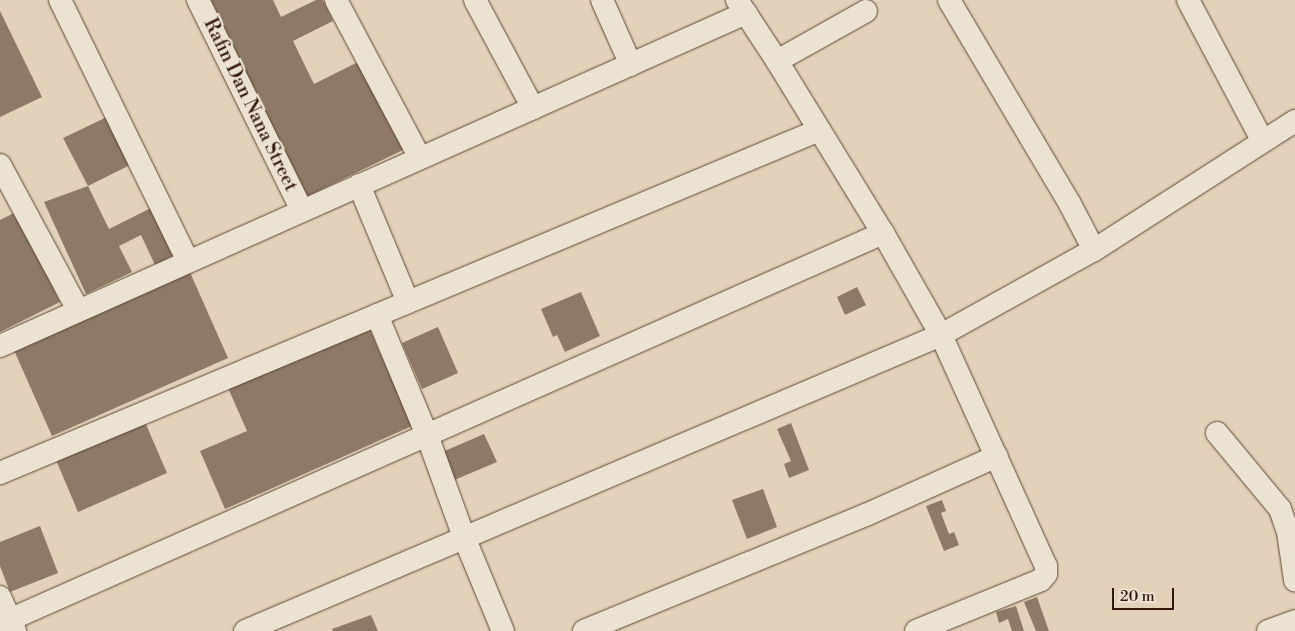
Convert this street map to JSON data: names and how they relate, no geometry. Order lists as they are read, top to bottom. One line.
{"streets":{"street":["Rafin Dan Nana Street"]},"scale_bar":"20 m"}
